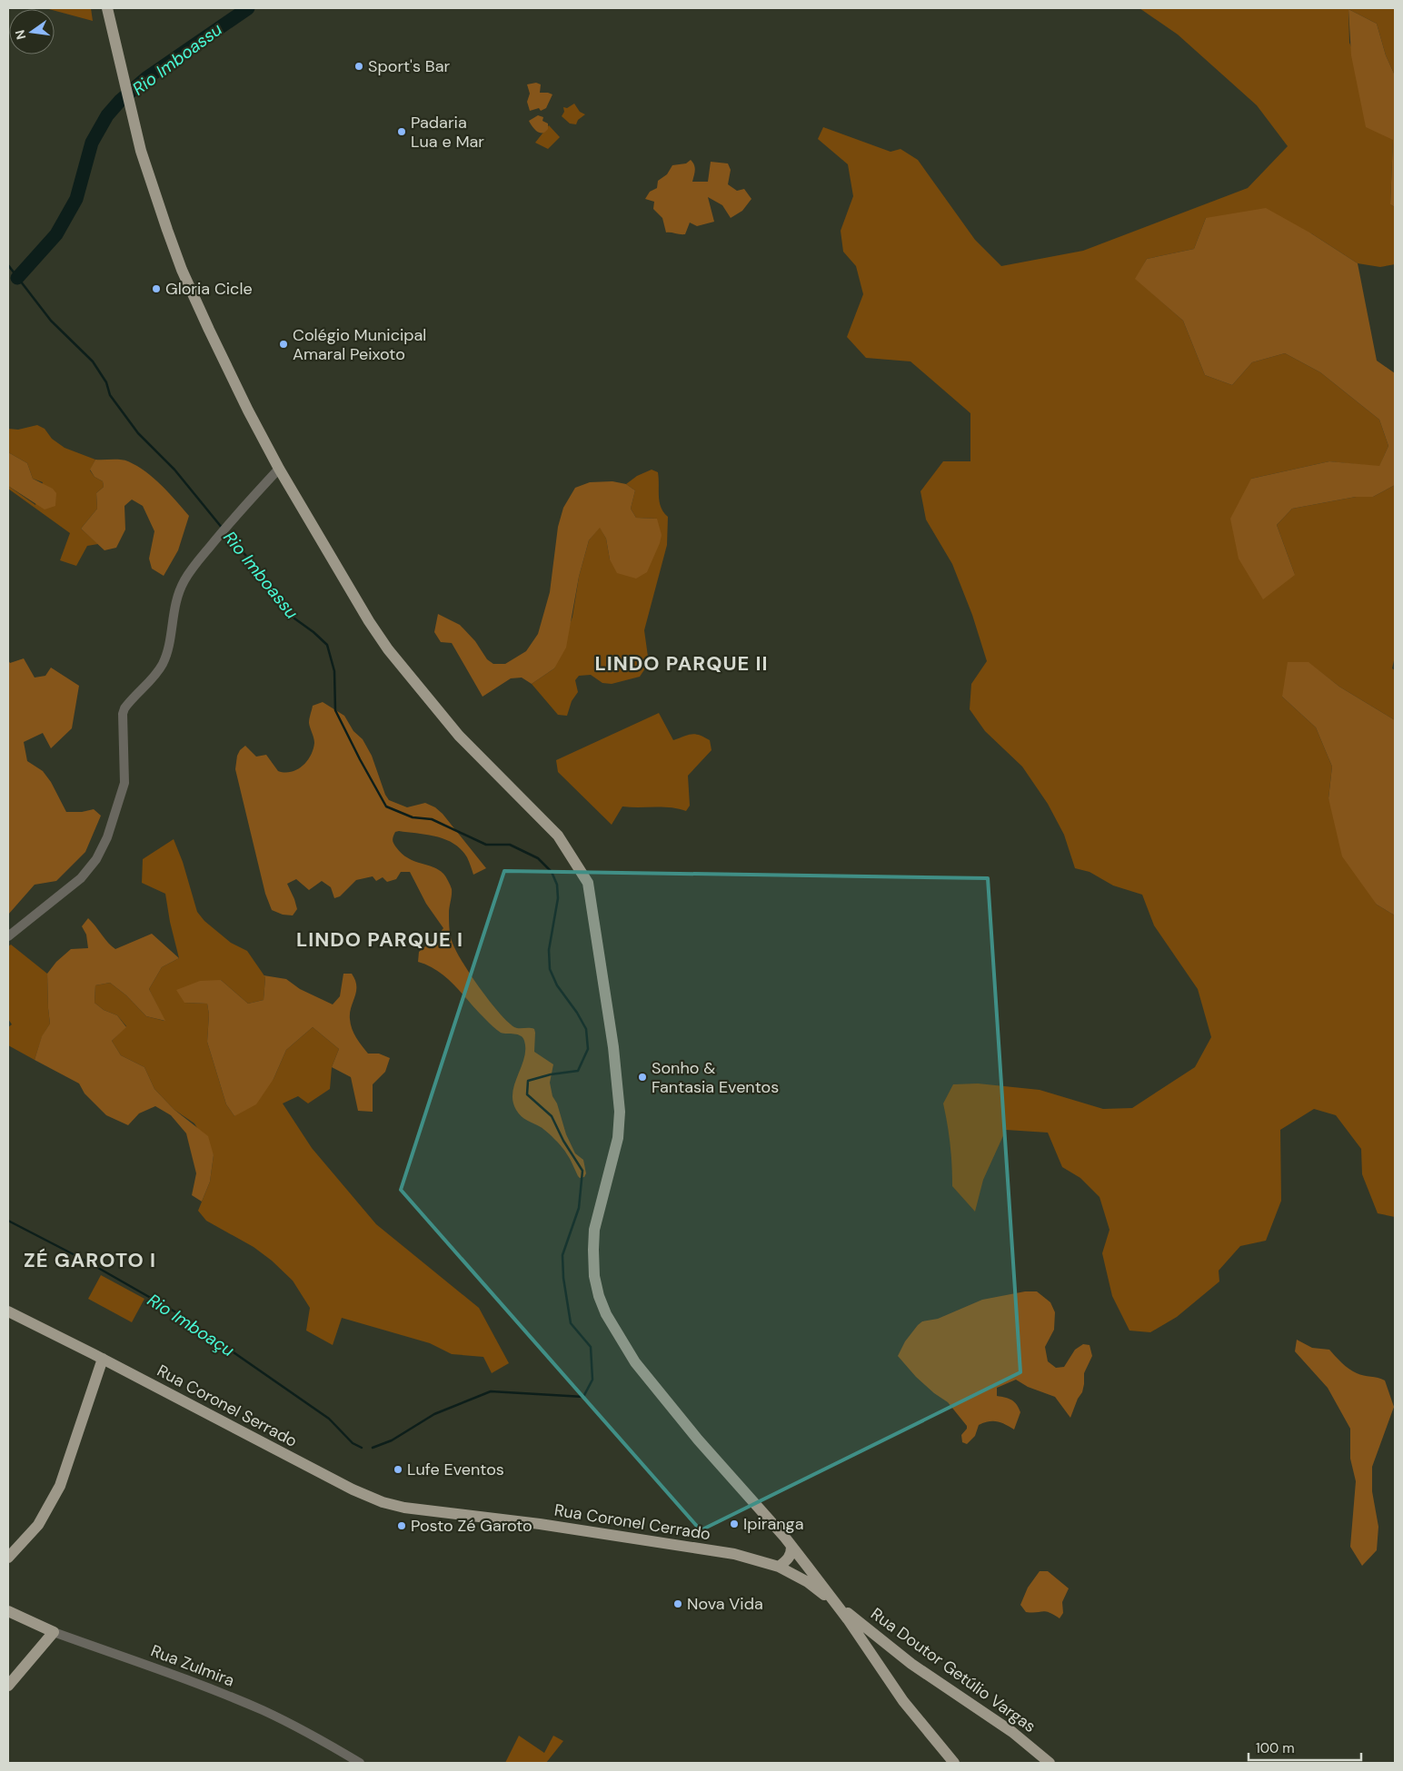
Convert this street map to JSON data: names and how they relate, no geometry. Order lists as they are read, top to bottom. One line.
{"streets":{"main road":["Rua Coronel Serrado","Rua Coronel Cerrado","Rua Zulmira","Rua Doutor Getúlio Vargas"]},"crossings":[["Rua Coronel Serrado","Rua Coronel Cerrado"],["Rua Coronel Cerrado","Rua Doutor Getúlio Vargas"]],"districts":["LINDO PARQUE II","LINDO PARQUE I","ZÉ GAROTO I"],"water":["Rio Imboassu","Rio Imboaçu"],"places":["Sport's Bar","Padaria Lua e Mar","Gloria Cicle","Colégio Municipal Amaral Peixoto","Sonho & Fantasia Eventos","Lufe Eventos","Ipiranga","Posto Zé Garoto","Nova Vida"],"scale_bar":"100 m","north":"left"}
